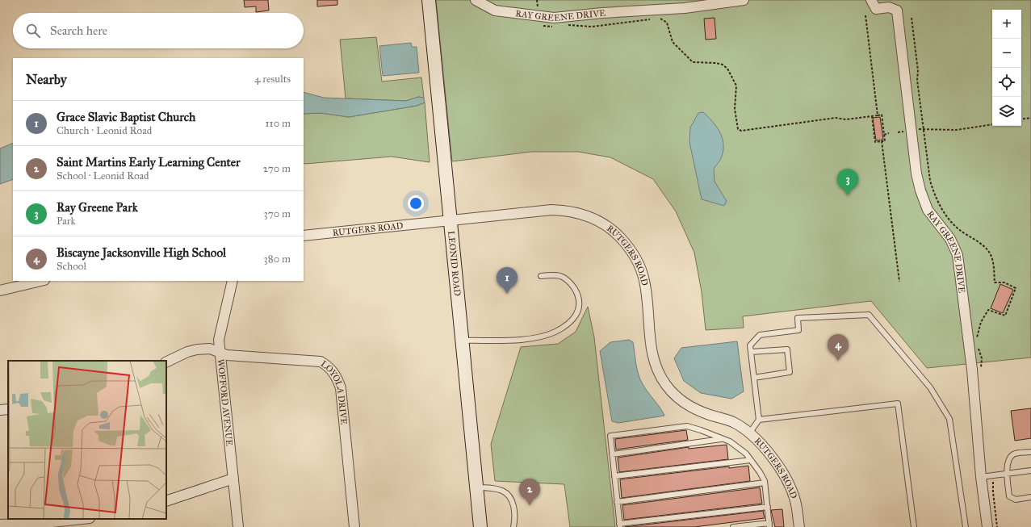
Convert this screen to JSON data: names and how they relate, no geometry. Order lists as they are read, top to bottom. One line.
{"streets":{"street":["RAY GREENE DRIVE","RUTGERS ROAD","LEONID ROAD","LOYOLA DRIVE","WOFFORD AVENUE"]},"crossings":[["RUTGERS ROAD","LEONID ROAD"],["LOYOLA DRIVE","WOFFORD AVENUE"]],"page":{"map_buttons":["+","−"],"search":"Search here","heading":["Nearby","4 results"],"list":[{"mark":"1","name":"Grace Slavic Baptist Church","note":"Church · Leonid Road","value":"110 m"},{"mark":"2","name":"Saint Martins Early Learning Center","note":"School · Leonid Road","value":"270 m"},{"mark":"3","name":"Ray Greene Park","note":"Park","value":"370 m"},{"mark":"4","name":"Biscayne Jacksonville High School","note":"School","value":"380 m"}],"pins":["3","1","4","2"]}}
